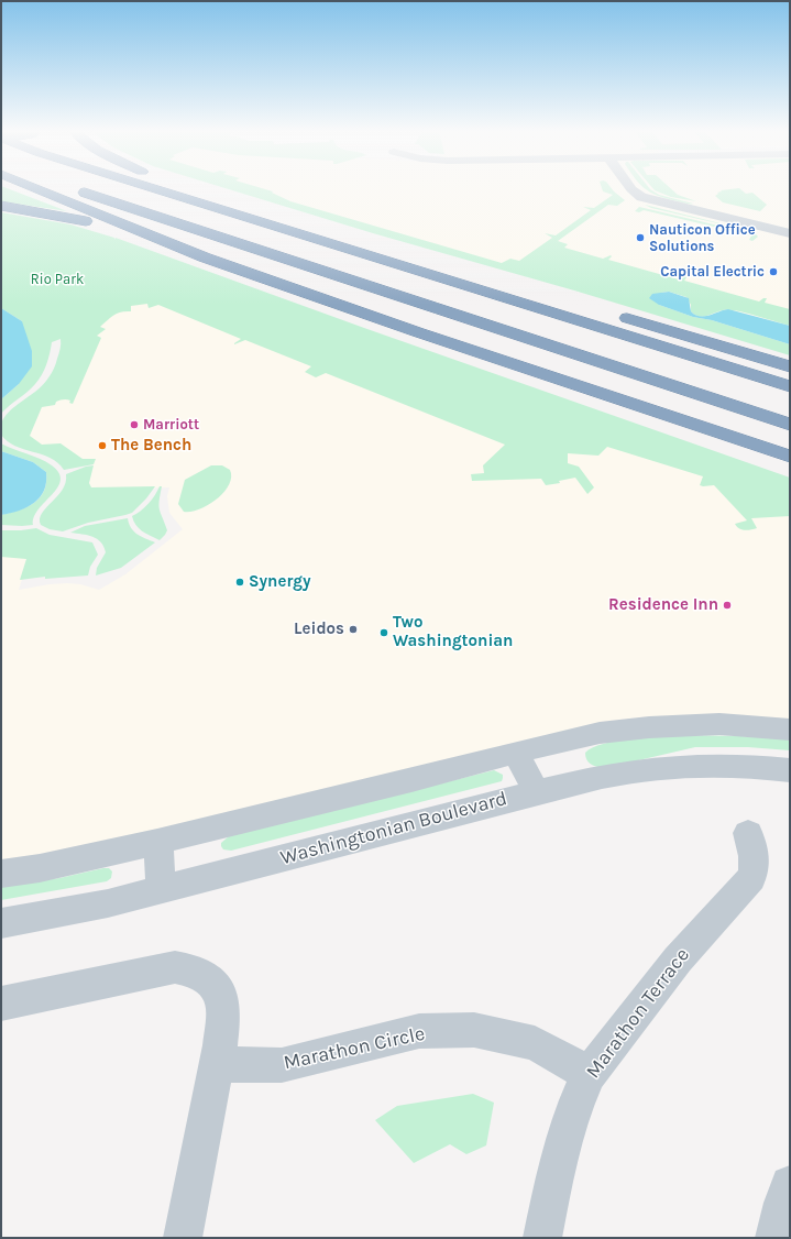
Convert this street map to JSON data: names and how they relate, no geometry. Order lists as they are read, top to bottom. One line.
{"streets":{"street":["Washingtonian Boulevard","Marathon Terrace","Marathon Circle"]},"crossings":[["Marathon Terrace","Marathon Circle"]],"parks":["Rio Park"],"places":["Nauticon Office Solutions","Capital Electric","Marriott","The Bench","Synergy","Residence Inn","Leidos","Two Washingtonian"]}
